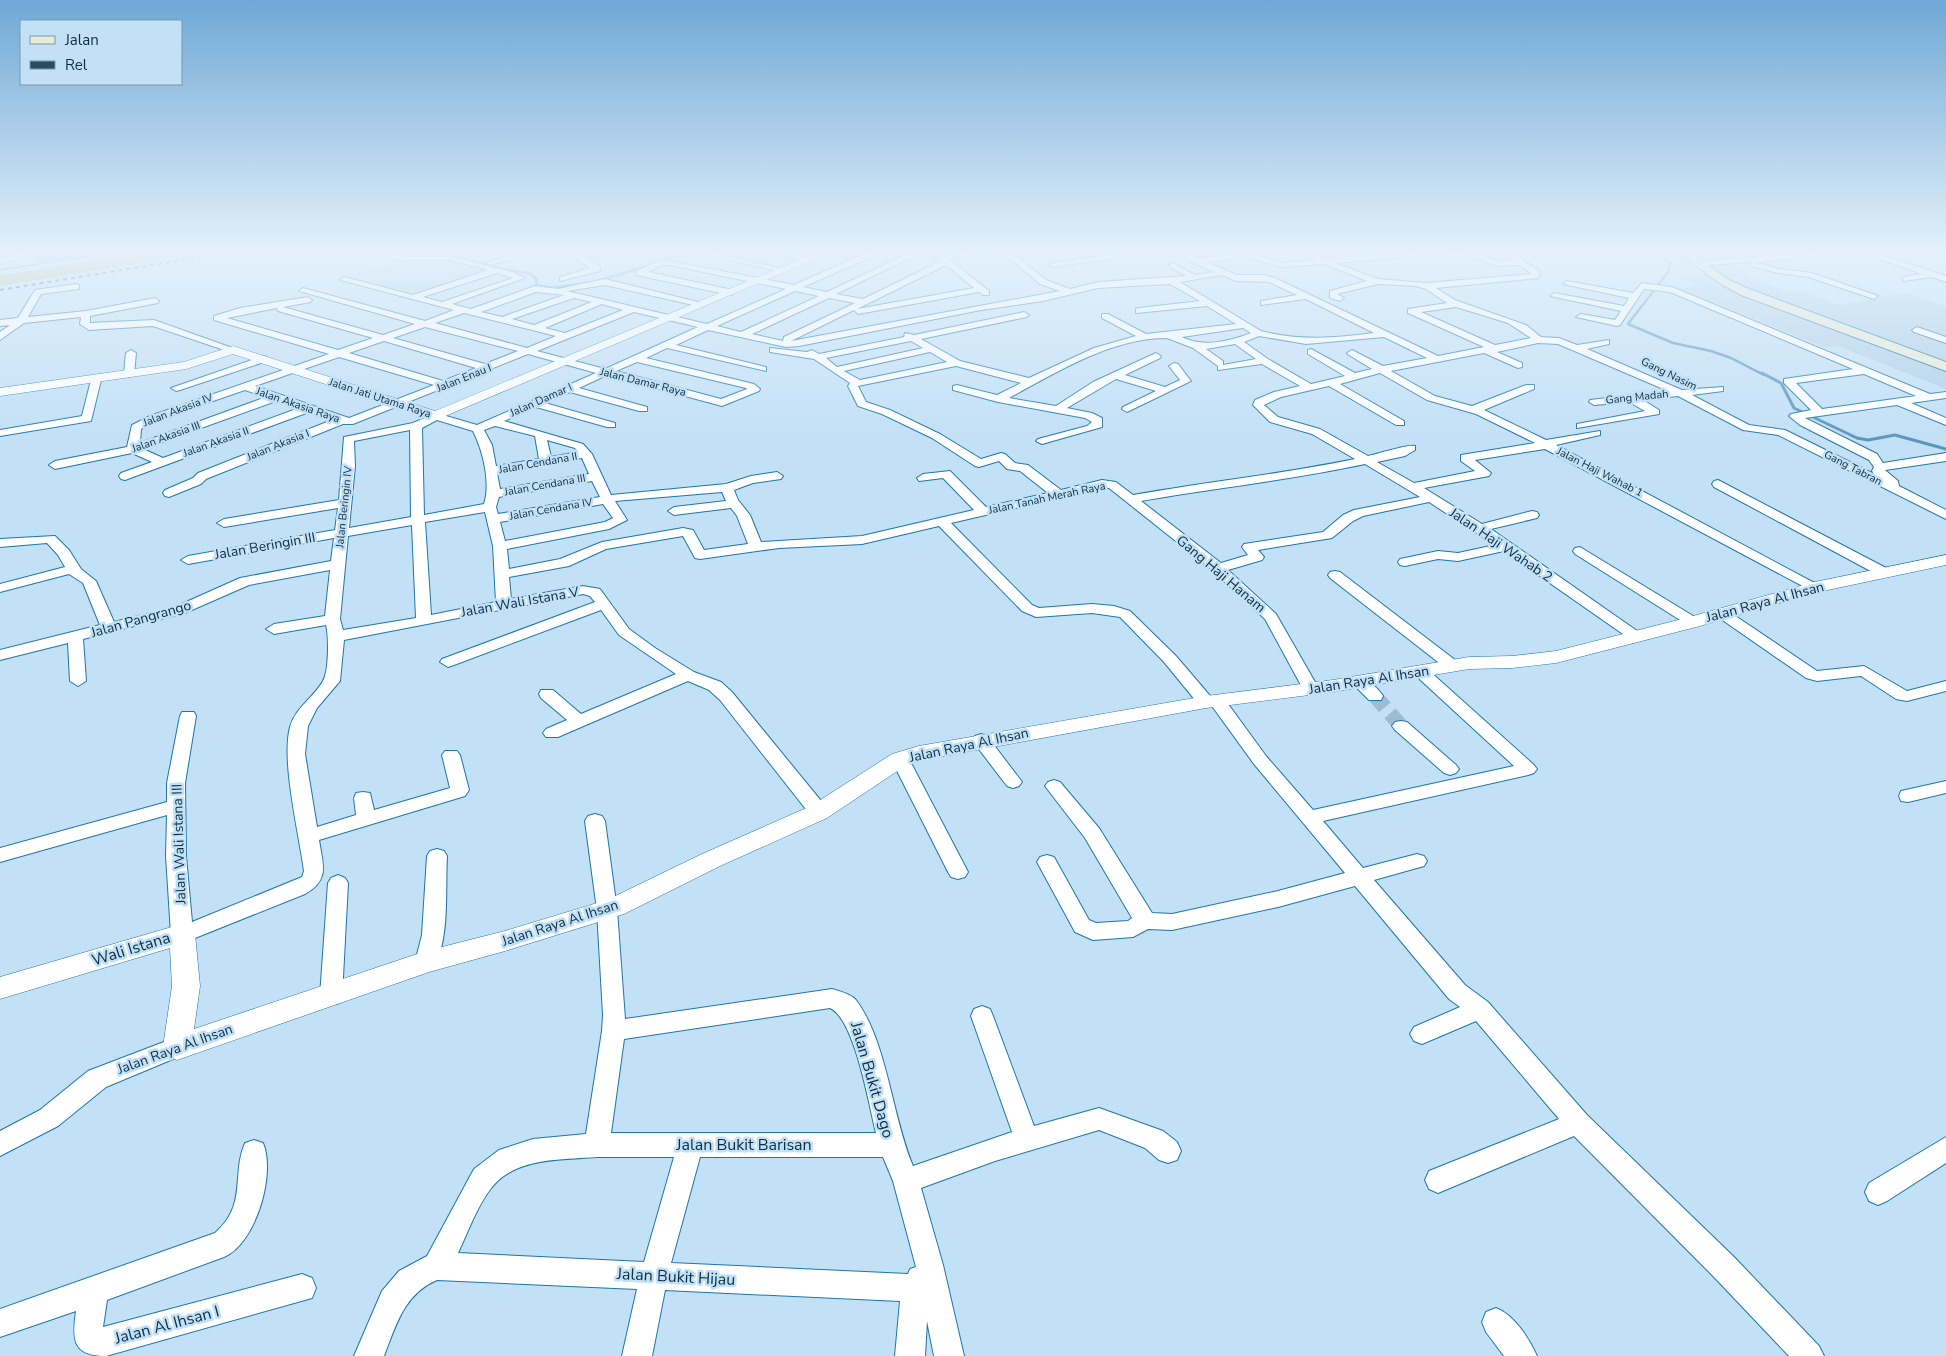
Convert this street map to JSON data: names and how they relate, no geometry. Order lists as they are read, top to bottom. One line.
{"streets":{"street":["Gang Nasim","Jalan Enau I","Jalan Damar Raya","Gang Madah","Jalan Jati Utama Raya","Jalan Damar I","Jalan Akasia Raya","Jalan Akasia IV","Jalan Akasia III","Jalan Akasia II","Jalan Akasia I","Jalan Cendana II","Gang Tabran","Jalan Haji Wahab 1","Jalan Cendana III","Jalan Tanah Merah Raya","Jalan Beringin IV","Jalan Cendana IV","Jalan Haji Wahab 2","Jalan Beringin III","Gang Haji Hanam","Jalan Wali Istana V","Jalan Raya Al Ihsan","Jalan Pangrango","Jalan Wali Istana III","Wali Istana","Jalan Bukit Dago","Jalan Bukit Barisan","Jalan Bukit Hijau","Jalan Al Ihsan I"]},"crossings":[["Gang Nasim","Gang Madah"],["Gang Nasim","Gang Tabran"],["Jalan Enau I","Jalan Damar Raya"],["Jalan Enau I","Jalan Jati Utama Raya"],["Jalan Enau I","Jalan Akasia Raya"],["Jalan Damar Raya","Jalan Jati Utama Raya"],["Jalan Damar Raya","Jalan Damar I"],["Jalan Jati Utama Raya","Jalan Akasia Raya"],["Jalan Akasia Raya","Jalan Akasia IV"],["Jalan Akasia Raya","Jalan Akasia III"],["Jalan Akasia Raya","Jalan Akasia II"],["Jalan Akasia Raya","Jalan Akasia I"],["Jalan Akasia Raya","Jalan Beringin IV"],["Jalan Akasia IV","Jalan Akasia III"],["Jalan Akasia I","Jalan Beringin IV"],["Jalan Haji Wahab 1","Jalan Raya Al Ihsan"],["Jalan Cendana III","Jalan Cendana IV"],["Jalan Cendana III","Jalan Beringin III"],["Jalan Tanah Merah Raya","Gang Haji Hanam"],["Jalan Beringin IV","Jalan Beringin III"],["Jalan Beringin IV","Jalan Wali Istana V"],["Jalan Beringin IV","Jalan Pangrango"],["Jalan Cendana IV","Jalan Beringin III"],["Jalan Haji Wahab 2","Jalan Raya Al Ihsan"],["Gang Haji Hanam","Jalan Raya Al Ihsan"],["Jalan Wali Istana V","Jalan Raya Al Ihsan"],["Jalan Raya Al Ihsan","Wali Istana"],["Jalan Wali Istana III","Wali Istana"],["Jalan Bukit Dago","Jalan Bukit Barisan"],["Jalan Bukit Dago","Jalan Bukit Hijau"],["Jalan Bukit Barisan","Jalan Bukit Hijau"]],"legend":["Jalan","Rel"]}
